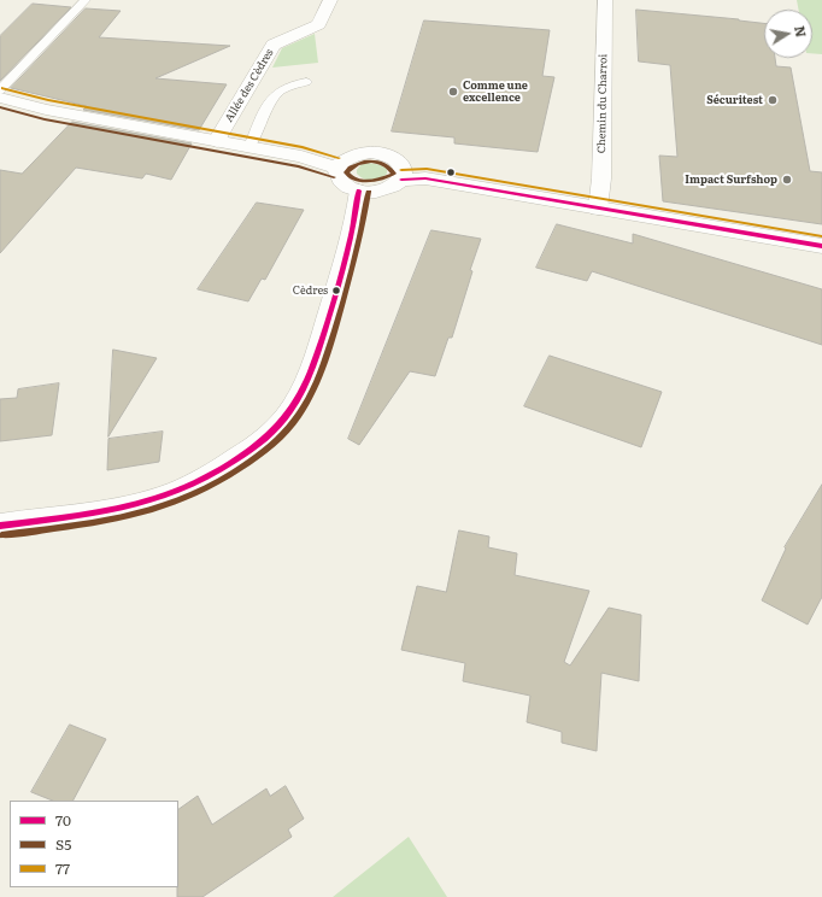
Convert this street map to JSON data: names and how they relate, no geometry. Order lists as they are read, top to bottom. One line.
{"streets":{"street":["Allée des Cèdres","Chemin du Charroi"]},"places":["Comme une excellence","Sécuritest","Impact Surfshop","Cèdres"],"lines":["transit line 77","transit line S5","transit line 70"],"legend":["70","S5","77"],"north":"right"}
